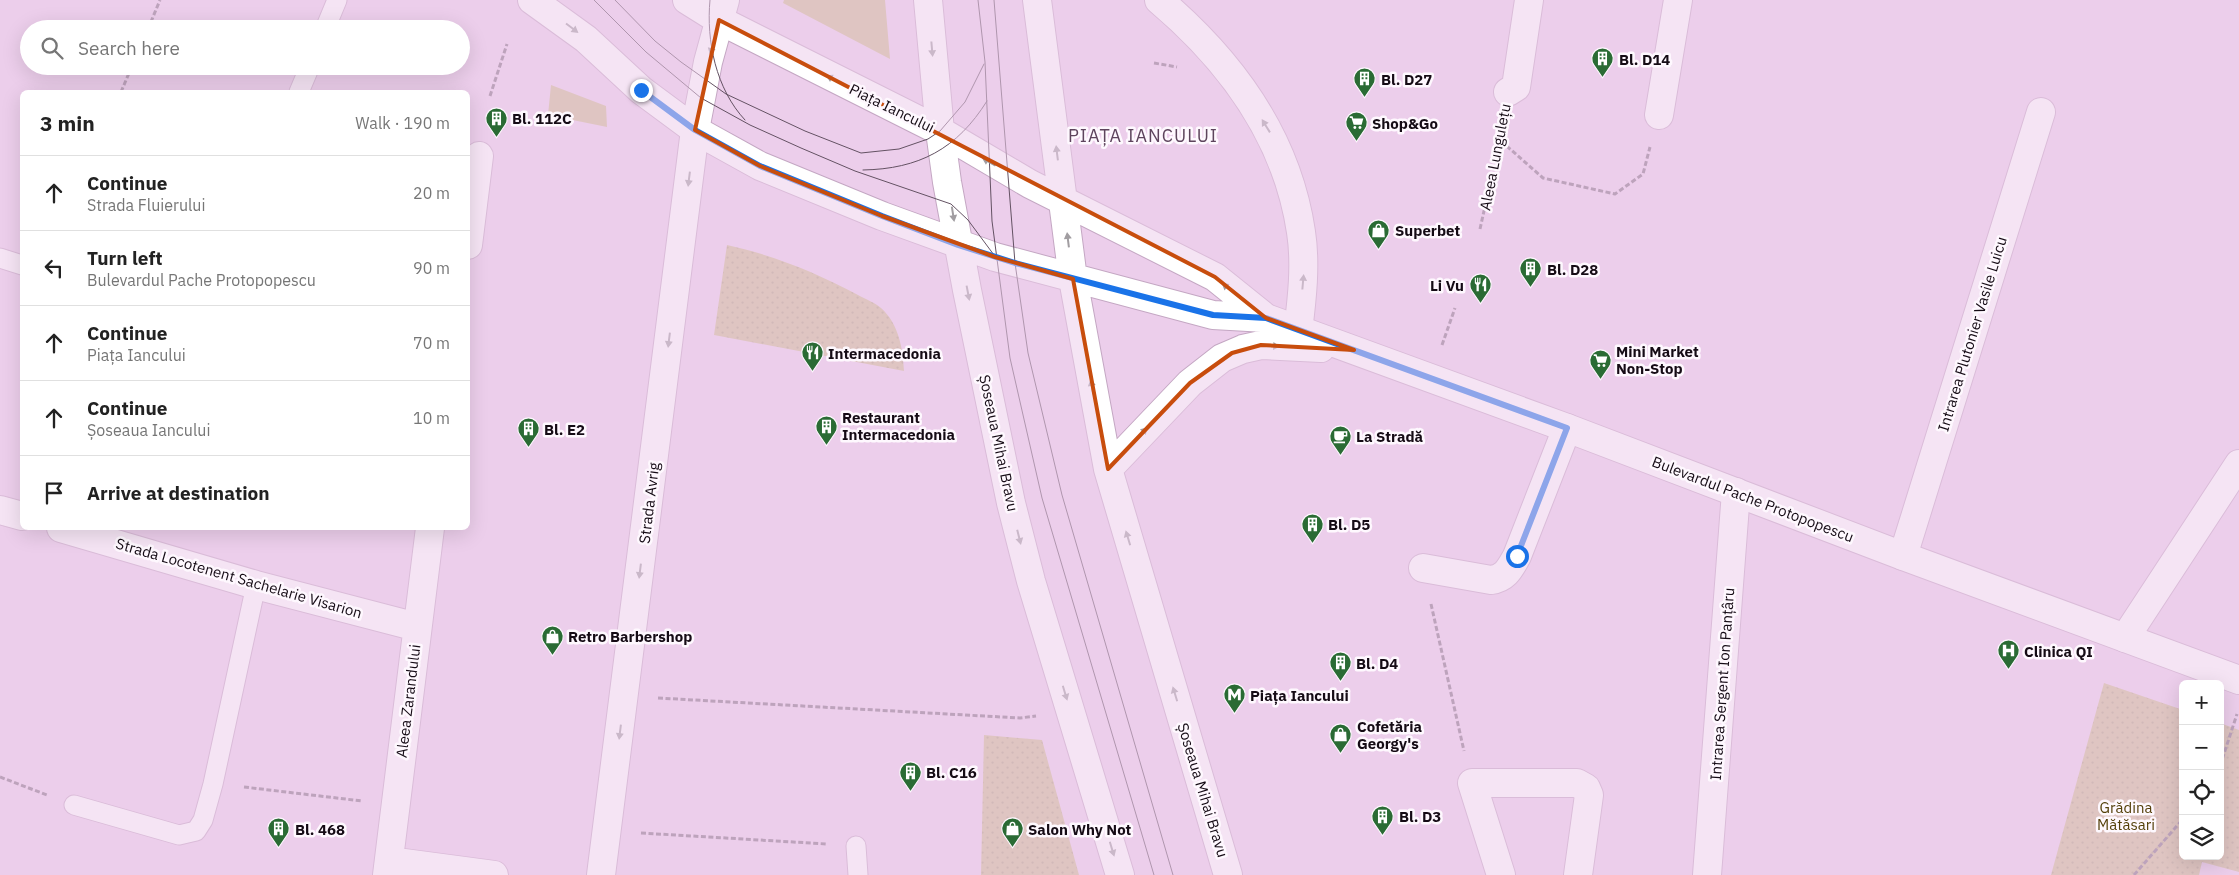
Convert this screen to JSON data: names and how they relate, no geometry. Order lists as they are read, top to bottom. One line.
{"streets":{"main road":["Piața Iancului","Aleea Lungulețu","Intrarea Plutonier Vasile Luicu","Șoseaua Mihai Bravu","Bulevardul Pache Protopopescu","Strada Avrig","Strada Locotenent Sachelarie Visarion","Intrarea Sergent Ion Panțâru","Aleea Zarandului"]},"crossings":[["Piața Iancului","Șoseaua Mihai Bravu"],["Piața Iancului","Bulevardul Pache Protopopescu"],["Piața Iancului","Strada Avrig"],["Intrarea Plutonier Vasile Luicu","Bulevardul Pache Protopopescu"],["Șoseaua Mihai Bravu","Bulevardul Pache Protopopescu"],["Bulevardul Pache Protopopescu","Intrarea Sergent Ion Panțâru"],["Strada Locotenent Sachelarie Visarion","Aleea Zarandului"]],"one_way":["Strada Avrig"],"districts":["PIAȚA IANCULUI"],"parks":["Grădina Mătăsari"],"places":{"building":["Bl. D14","Bl. D27","Bl. 112C","Bl. D28","Restaurant Intermacedonia","Bl. E2","Bl. D5","Bl. D4","Bl. C16","Bl. D3","Bl. 468"],"supermarket":["Shop&Go","Mini Market Non-Stop"],"shop":["Superbet","Retro Barbershop","Cofetăria Georgy's","Salon Why Not"],"restaurant":["Li Vu","Intermacedonia"],"cafe":["La Stradă"],"hospital":["Clinica QI"],"metro station":["Piața Iancului"]},"page":{"search":"Search here","heading":["3 min","Walk · 190 m"],"list":[["Continue","Strada Fluierului","20 m"],["Turn left","Bulevardul Pache Protopopescu","90 m"],["Continue","Piața Iancului","70 m"],["Continue","Șoseaua Iancului","10 m"],"Arrive at destination"],"map_buttons":["+","−"]}}
